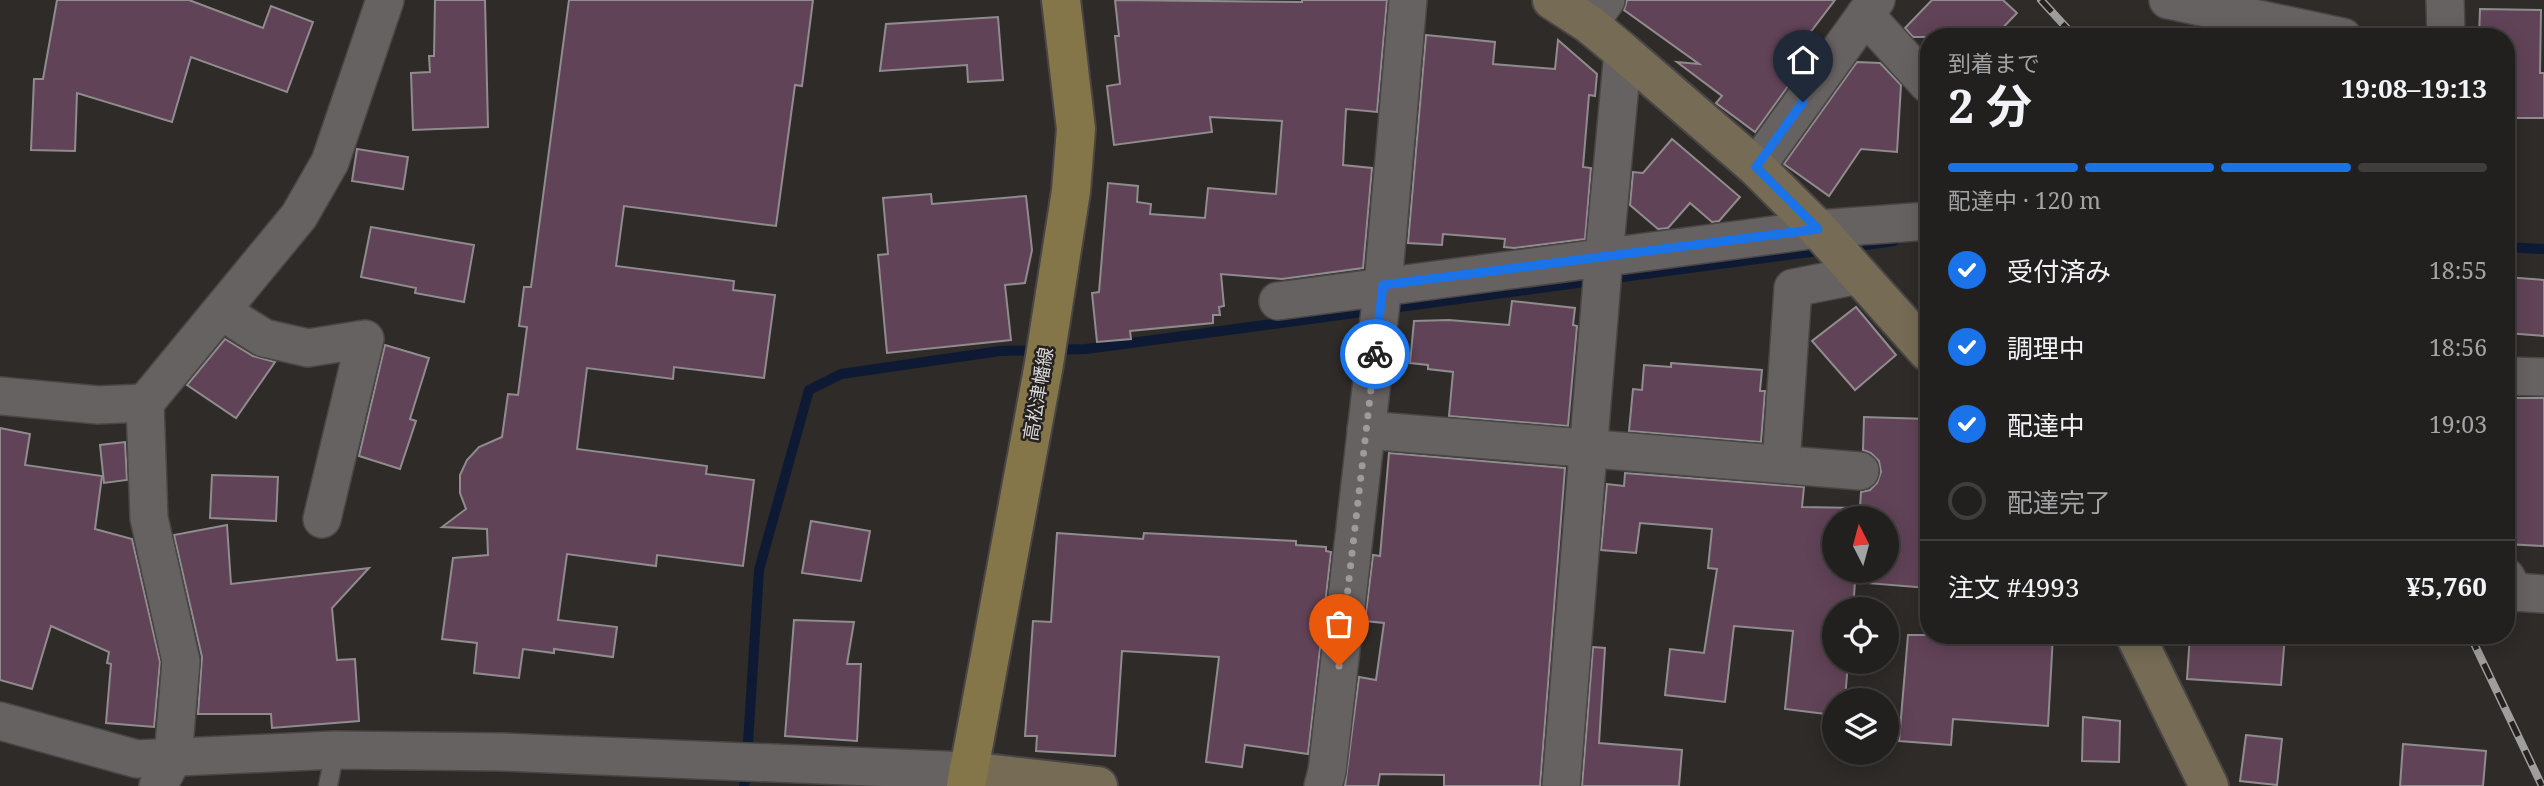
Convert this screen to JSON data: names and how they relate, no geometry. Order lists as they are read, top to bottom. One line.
{"streets":{"main road":["高松津幡線"]},"north":"top","page":{"heading":["2 分","到着まで","19:08–19:13"],"panel":["注文 #4993","¥5,760"],"bar":"配達中 · 120 m","list":[["受付済み","18:55"],["調理中","18:56"],["配達中","19:03"],"配達完了"]}}
